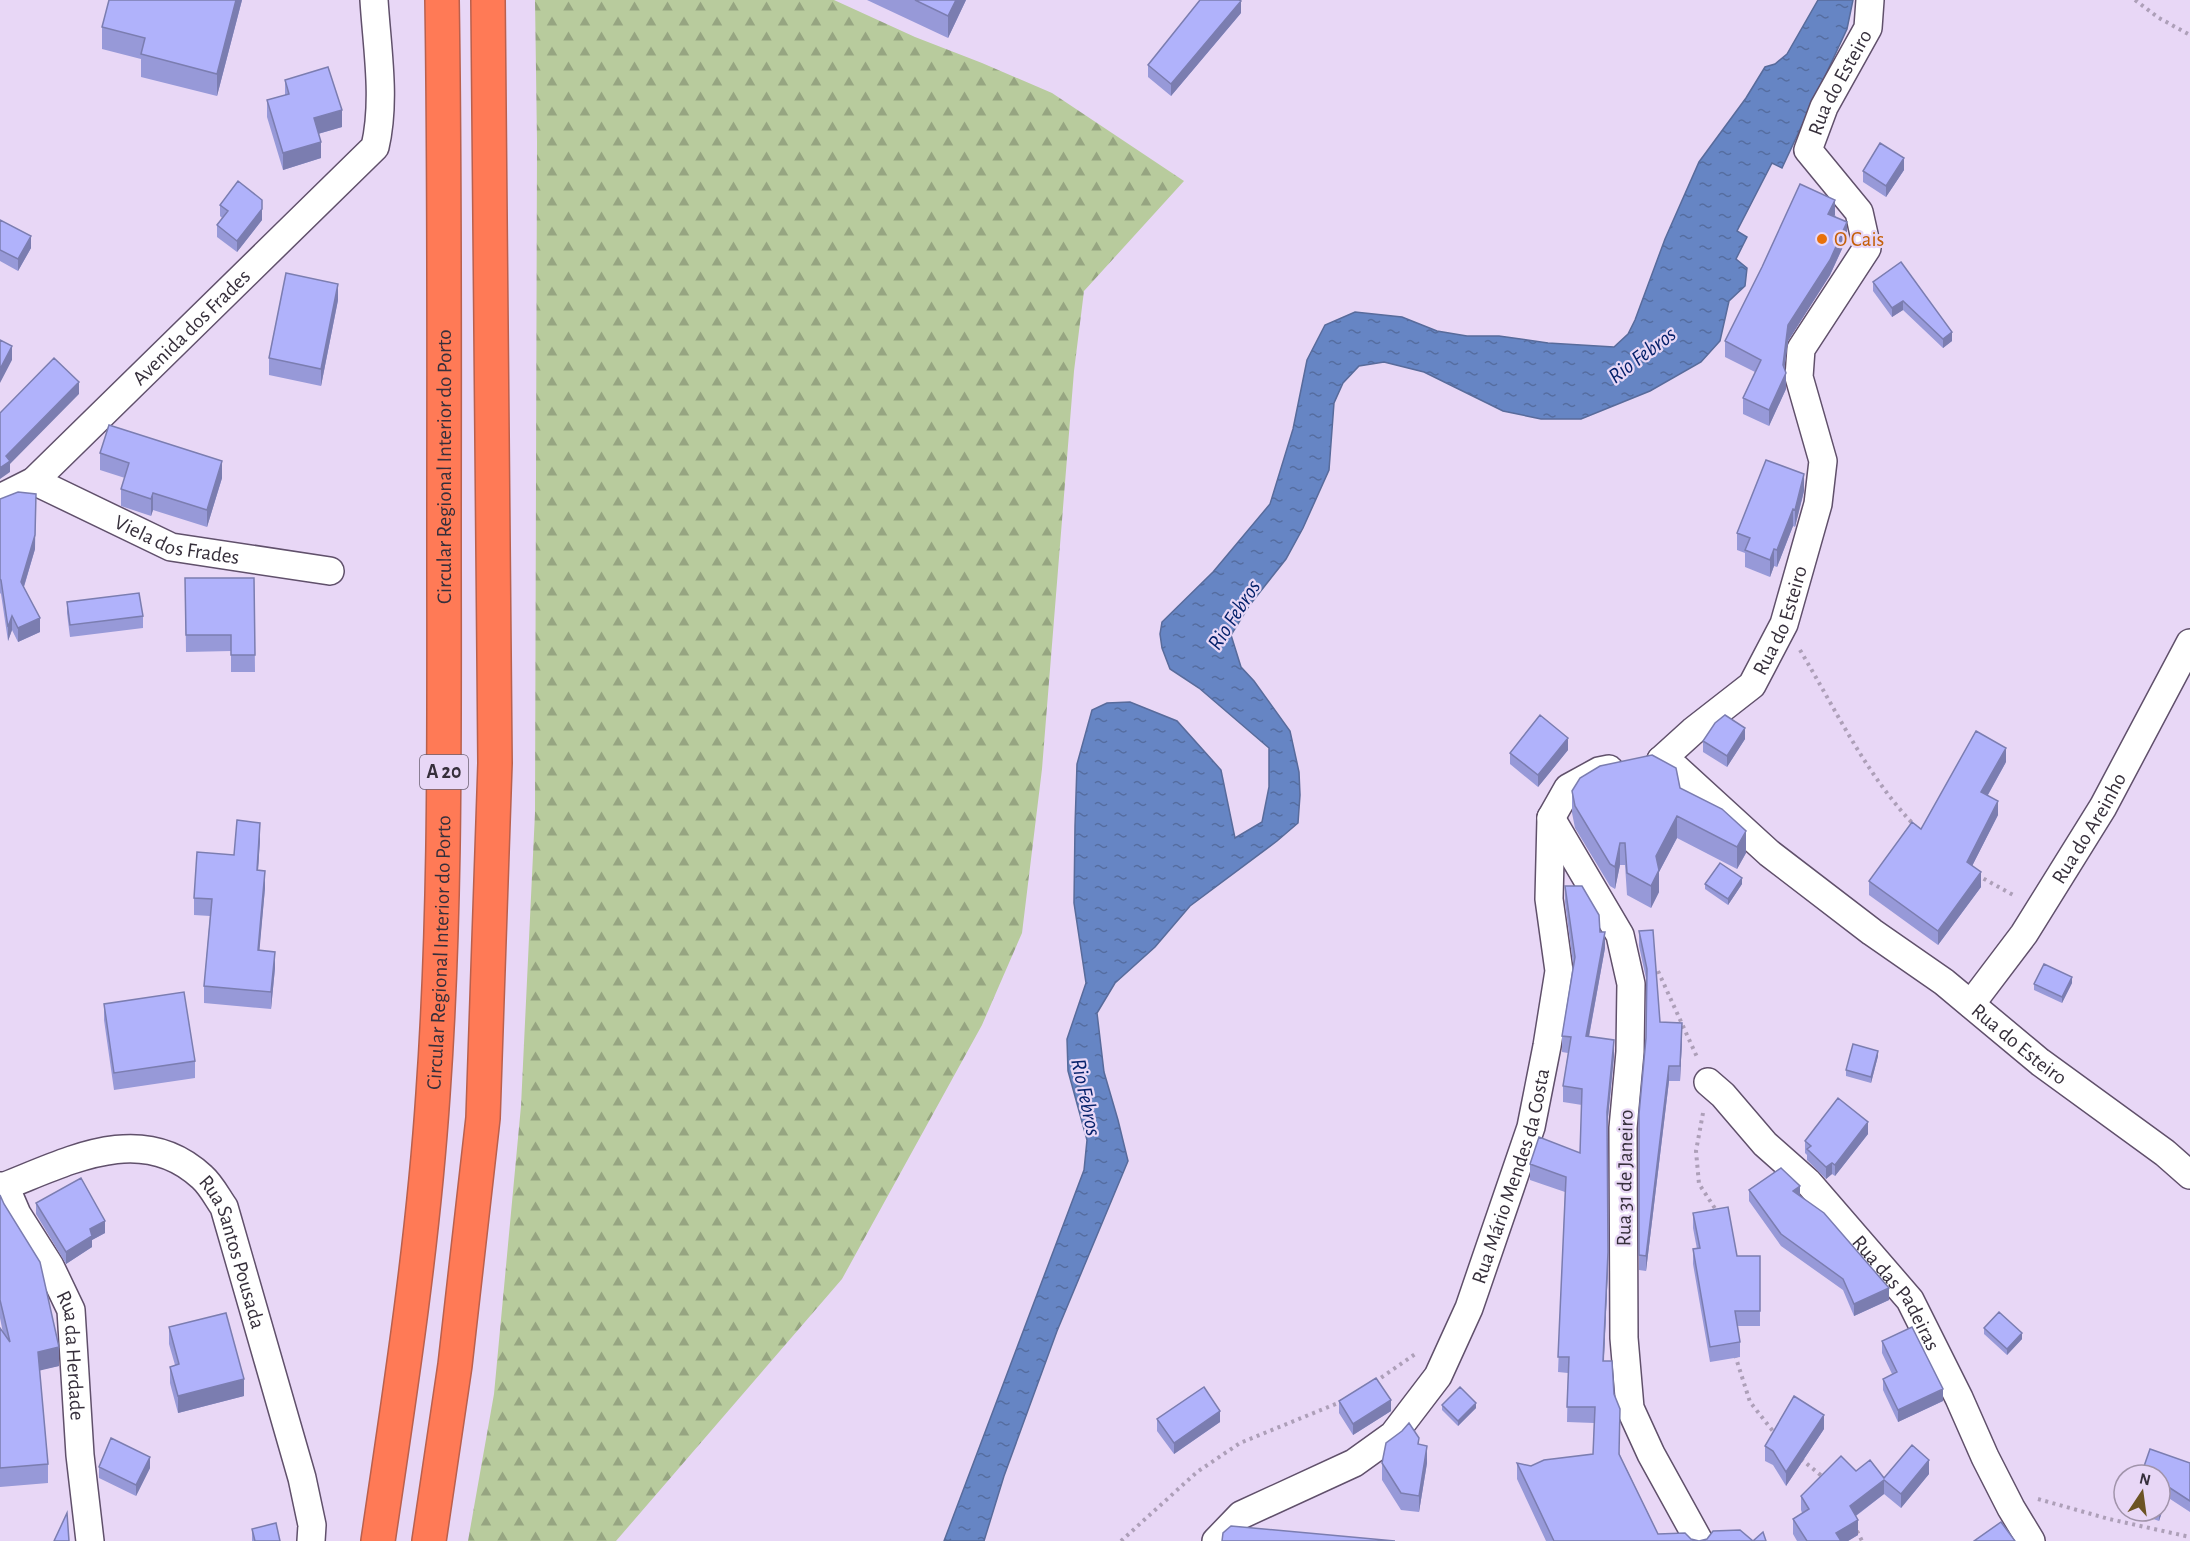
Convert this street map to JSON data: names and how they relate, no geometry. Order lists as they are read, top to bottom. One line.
{"streets":{"highway":["Circular Regional Interior do Porto","A 20"],"street":["Rua do Esteiro","Avenida dos Frades","Viela dos Frades","Rua do Areinho","Rua Mário Mendes da Costa","Rua 31 de Janeiro","Rua Santos Pousada","Rua das Padeiras","Rua da Herdade"]},"crossings":[["Rua do Esteiro","Rua do Areinho"],["Rua do Esteiro","Rua Mário Mendes da Costa"],["Avenida dos Frades","Viela dos Frades"],["Rua Mário Mendes da Costa","Rua 31 de Janeiro"],["Rua Santos Pousada","Rua da Herdade"]],"water":["Rio Febros"],"places":["O Cais"],"north":"top"}
